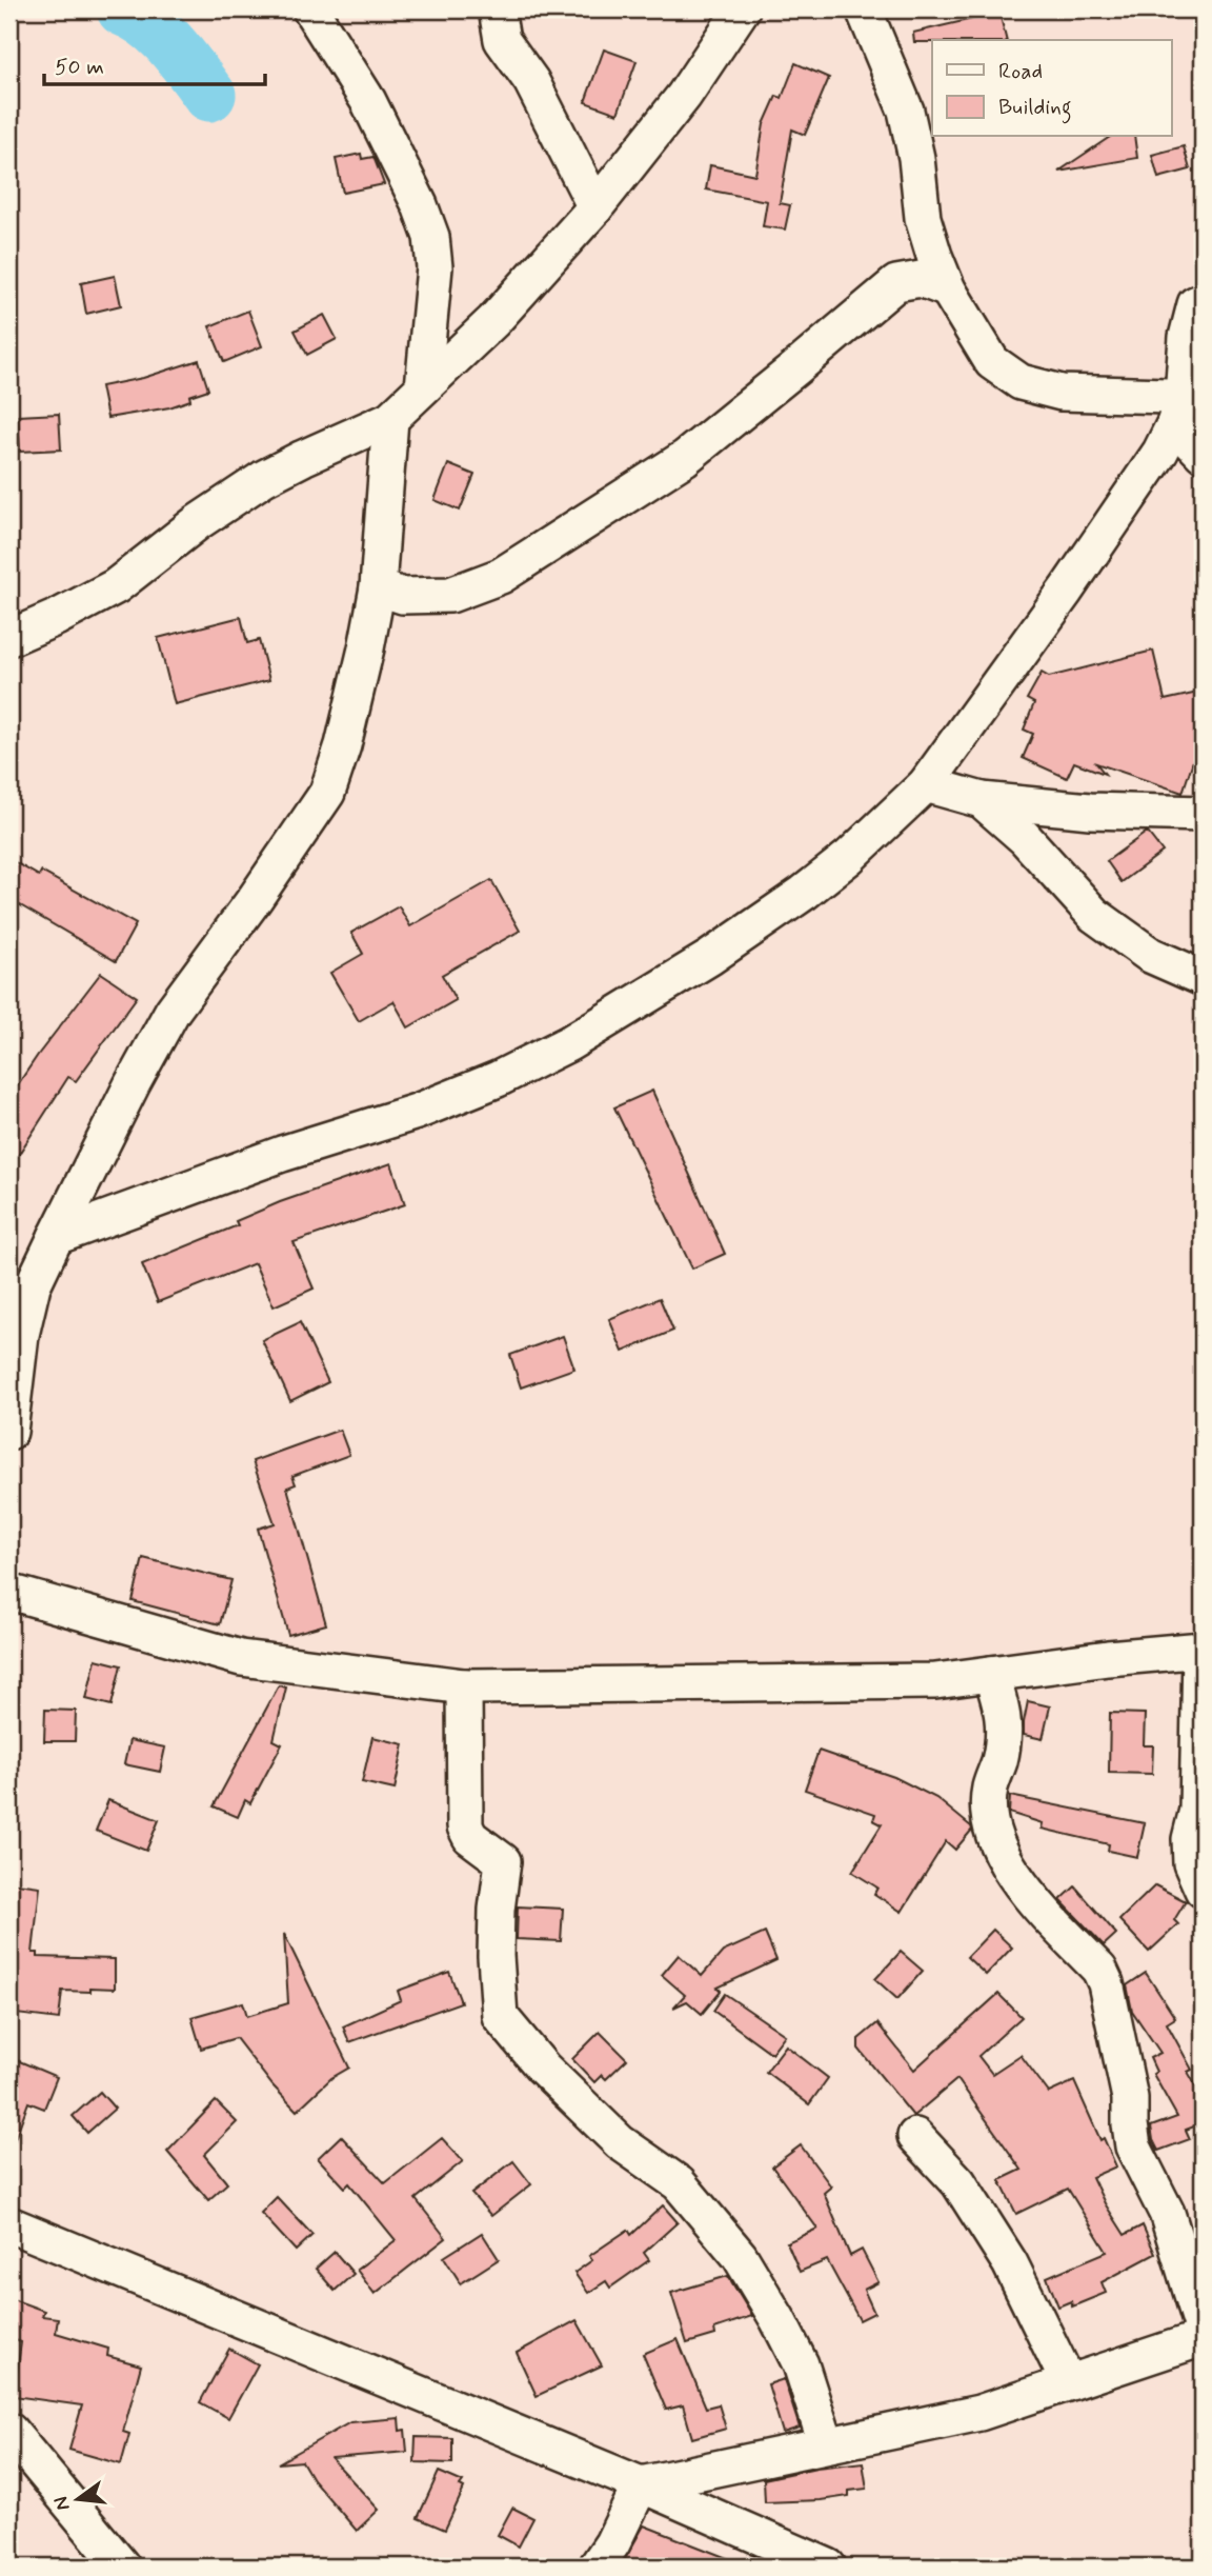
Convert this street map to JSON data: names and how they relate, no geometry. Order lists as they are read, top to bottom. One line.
{"legend":["Road","Building"],"scale_bar":"50 m","north":"left"}
